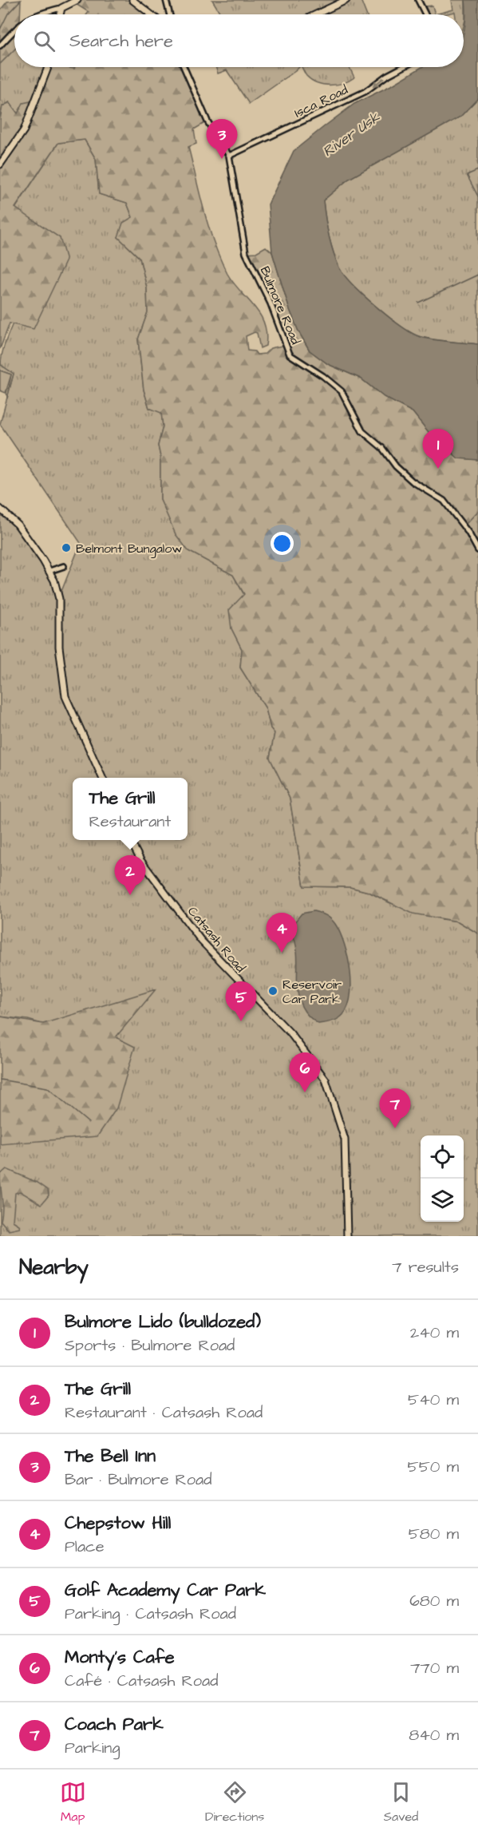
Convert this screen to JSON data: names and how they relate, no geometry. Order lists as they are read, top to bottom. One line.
{"streets":{"street":["Isca Road","Bulmore Road","Catsash Road"]},"crossings":[["Isca Road","Bulmore Road"]],"one_way":["Isca Road"],"water":["River Usk"],"places":["Belmont Bungalow","Reservoir Car Park"],"page":{"search":"Search here","pins":["3","1","2","4","5","6","7"],"popup":["The Grill","Restaurant"],"heading":["Nearby","7 results"],"list":[{"mark":"1","name":"Bulmore Lido (bulldozed)","note":"Sports · Bulmore Road","value":"240 m"},{"mark":"2","name":"The Grill","note":"Restaurant · Catsash Road","value":"540 m"},{"mark":"3","name":"The Bell Inn","note":"Bar · Bulmore Road","value":"550 m"},{"mark":"4","name":"Chepstow Hill","note":"Place","value":"580 m"},{"mark":"5","name":"Golf Academy Car Park","note":"Parking · Catsash Road","value":"680 m"},{"mark":"6","name":"Monty's Cafe","note":"Café · Catsash Road","value":"770 m"},{"mark":"7","name":"Coach Park","note":"Parking","value":"840 m"}],"nav":["Map","Directions","Saved"]}}
